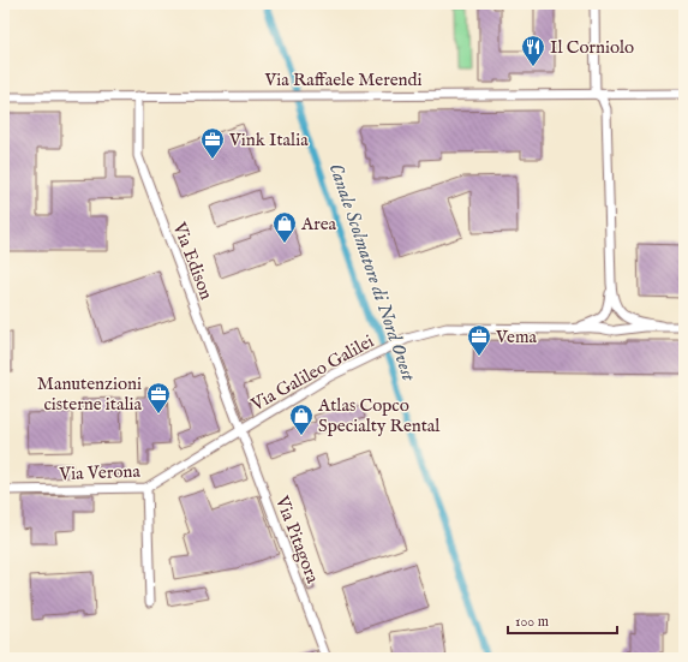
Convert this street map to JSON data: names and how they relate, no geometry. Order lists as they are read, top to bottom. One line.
{"streets":{"street":["Via Raffaele Merendi","Via Edison","Via Galileo Galilei","Via Verona","Via Pitagora"]},"crossings":[["Via Raffaele Merendi","Via Edison"],["Via Edison","Via Galileo Galilei"],["Via Edison","Via Verona"],["Via Edison","Via Pitagora"],["Via Galileo Galilei","Via Verona"],["Via Galileo Galilei","Via Pitagora"],["Via Verona","Via Pitagora"]],"water":["Canale Scolmatore di Nord Ovest"],"places":{"restaurant":["Il Corniolo"],"office":["Vink Italia","Vema","Manutenzioni cisterne italia"],"shop":["Area","Atlas Copco Specialty Rental"]},"scale_bar":"100 m"}
